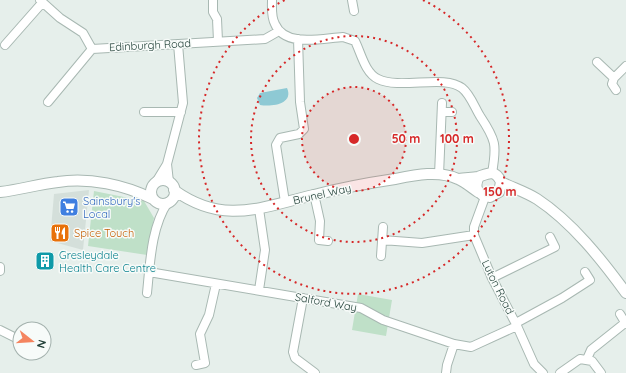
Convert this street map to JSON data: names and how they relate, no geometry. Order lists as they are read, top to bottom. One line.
{"streets":{"street":["Edinburgh Road","Brunel Way","Luton Road","Salford Way"]},"crossings":[["Luton Road","Salford Way"]],"places":{"supermarket":["Sainsbury's Local"],"restaurant":["Spice Touch"],"building":["Gresleydale Health Care Centre"]},"north":"right","rings":["50 m","100 m","150 m"]}
